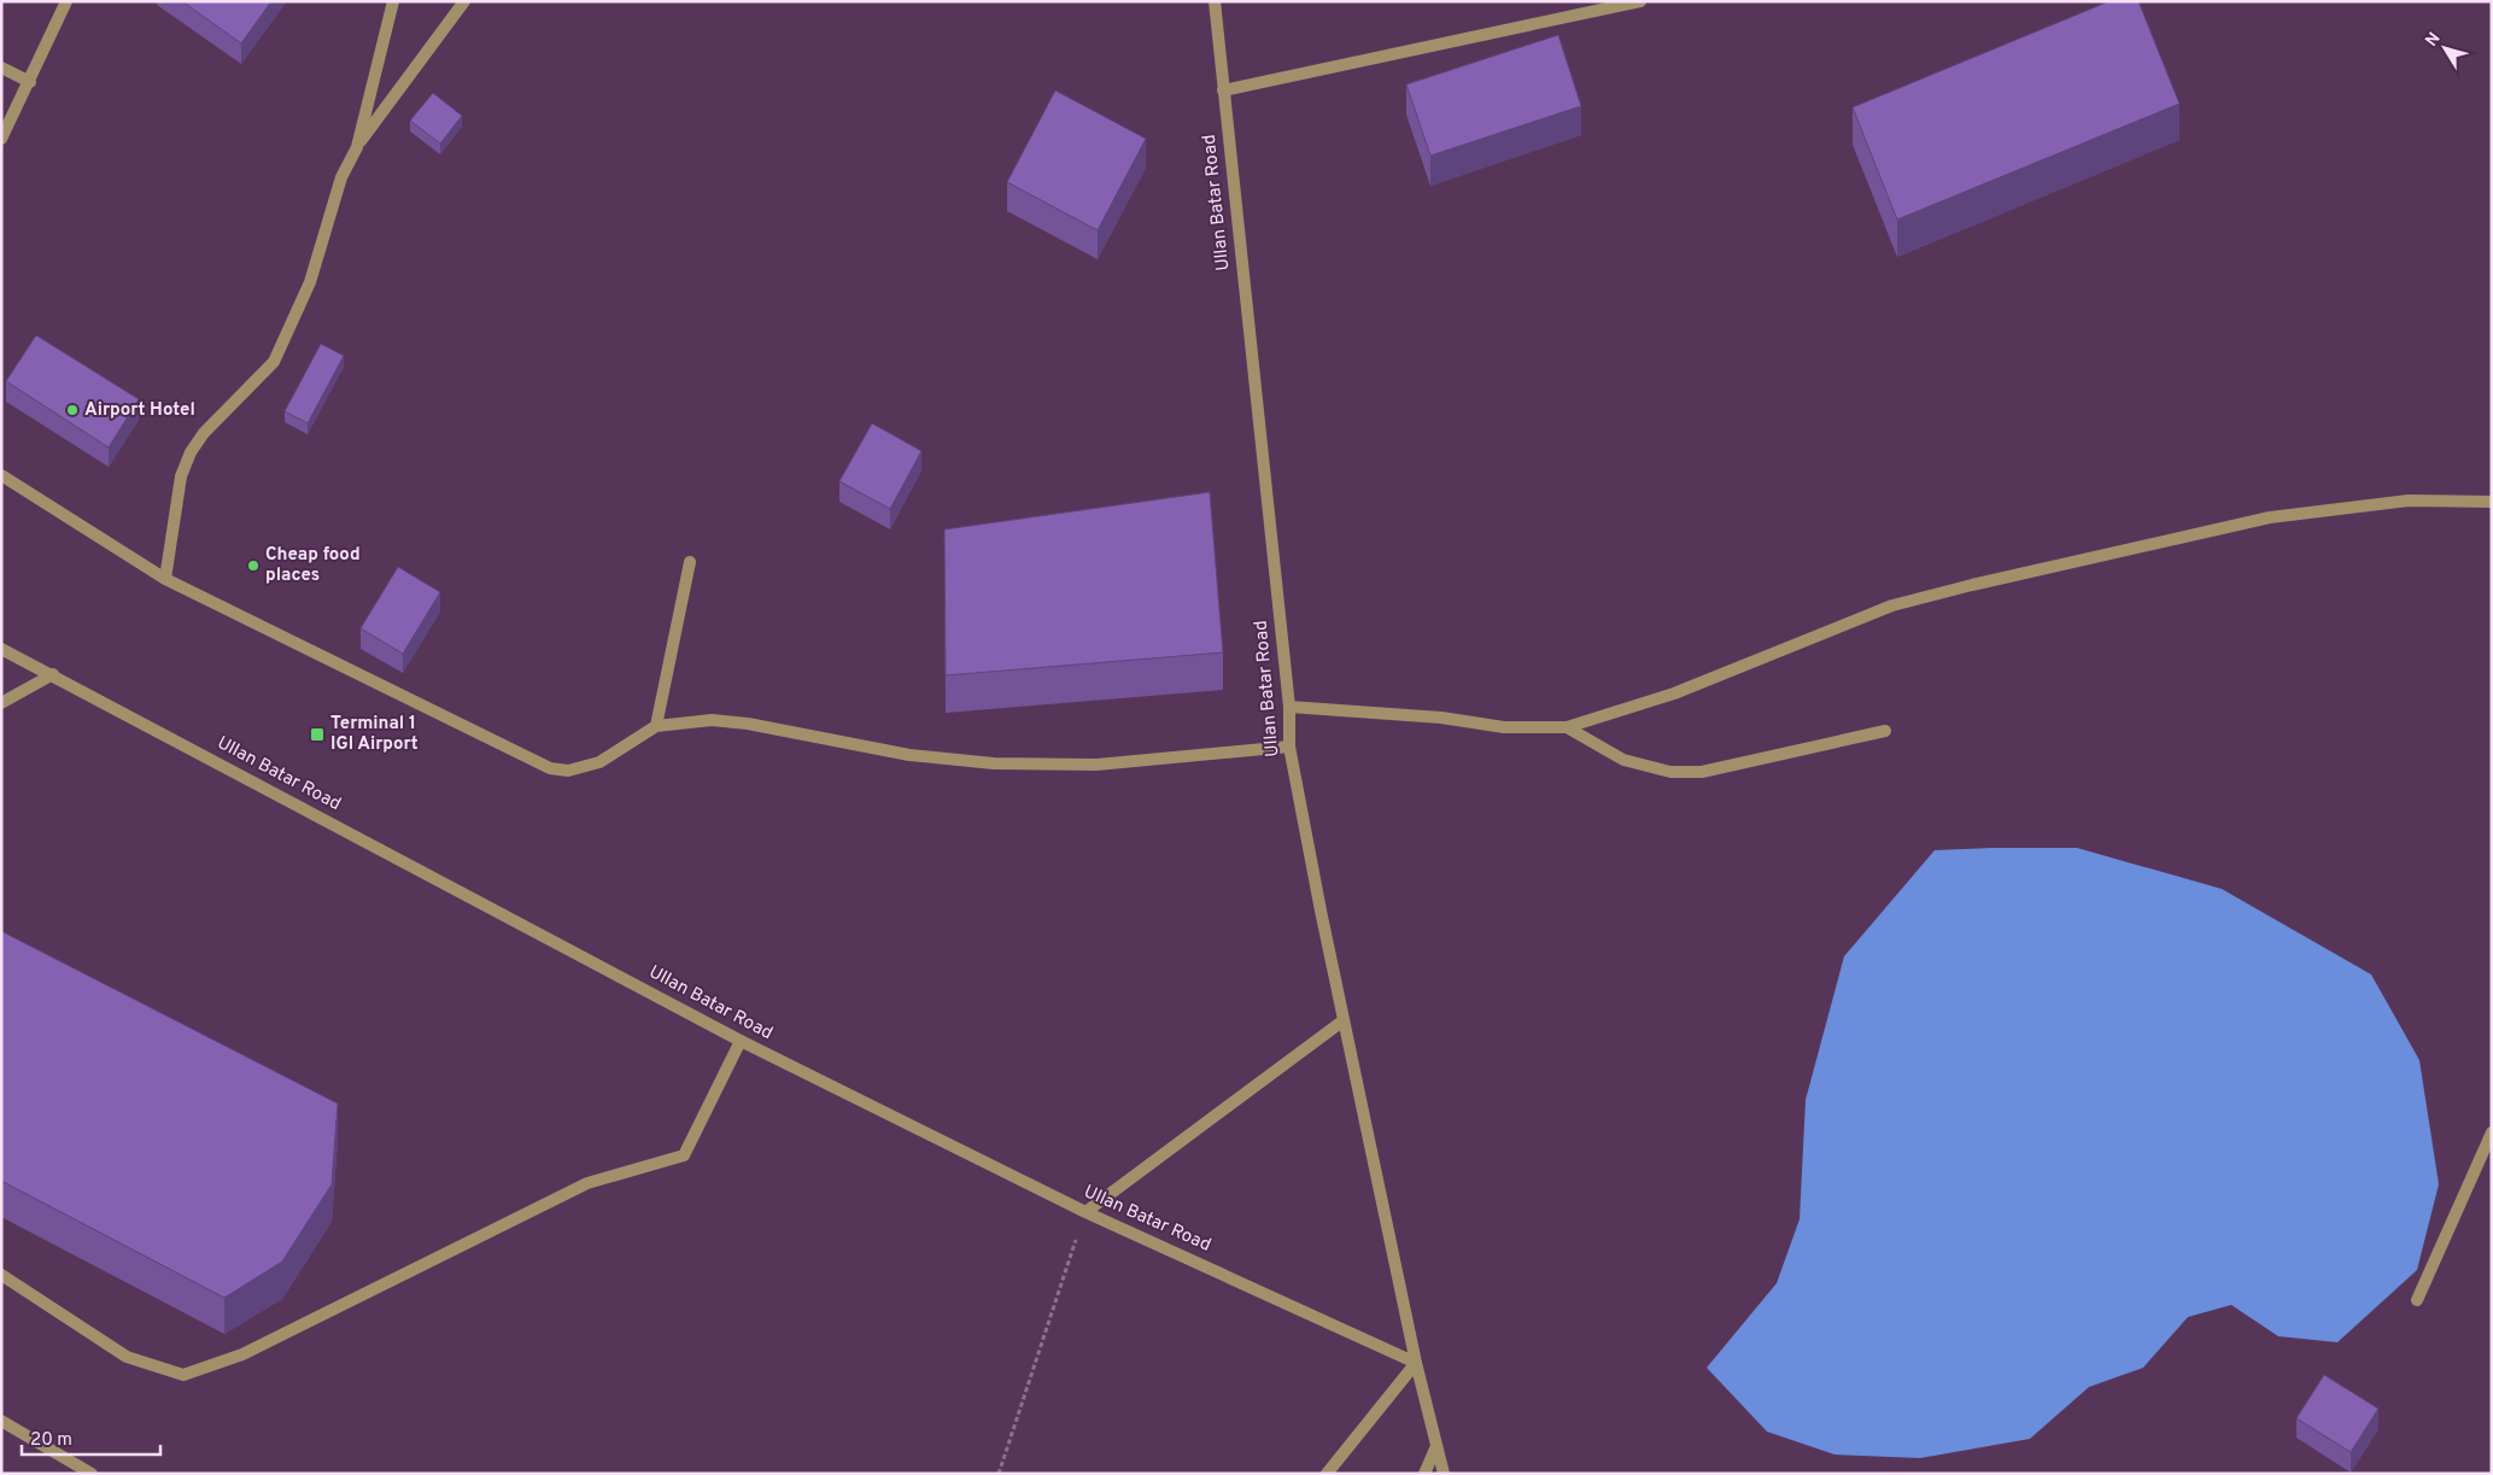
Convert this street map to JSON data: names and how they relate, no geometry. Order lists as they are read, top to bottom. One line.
{"streets":{"street":["Ullan Batar Road"]},"places":{"other":["Airport Hotel","Cheap food places"],"transit":["Terminal 1 IGI Airport"]},"scale_bar":"20 m","north":"top left"}
